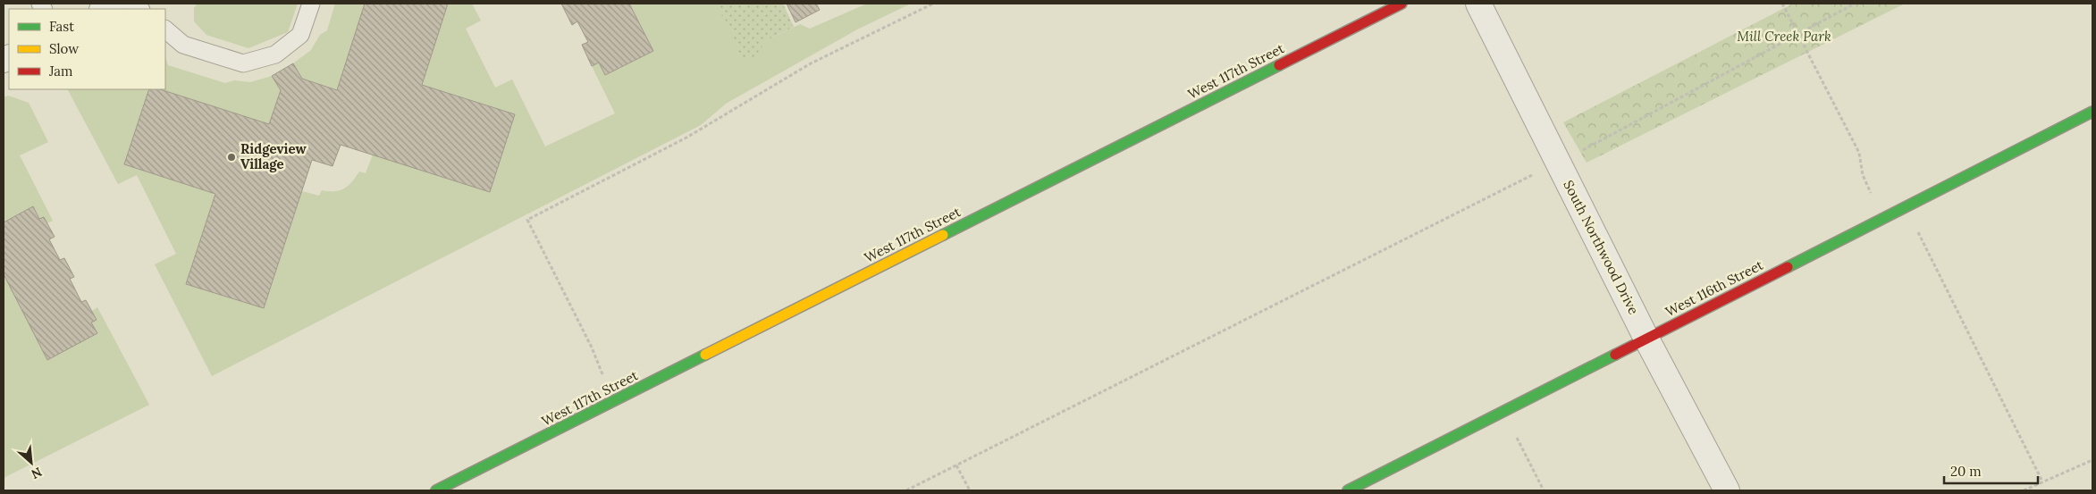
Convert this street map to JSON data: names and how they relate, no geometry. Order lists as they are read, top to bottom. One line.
{"streets":{"street":["West 117th Street","South Northwood Drive","West 116th Street"]},"crossings":[["South Northwood Drive","West 116th Street"]],"parks":["Mill Creek Park"],"places":["Ridgeview Village"],"legend":["Fast","Slow","Jam"],"scale_bar":"20 m","north":"bottom right"}
